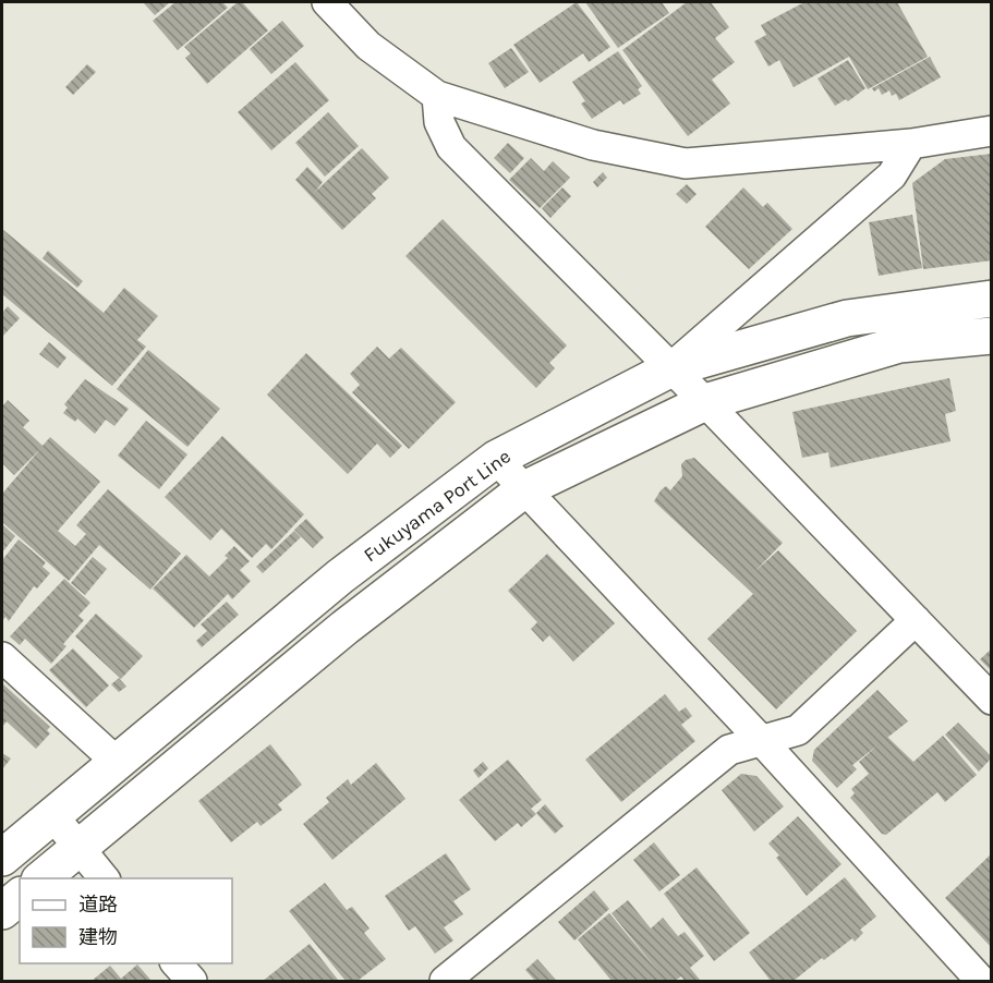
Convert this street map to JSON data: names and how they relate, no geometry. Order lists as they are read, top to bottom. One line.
{"streets":{"main road":["Fukuyama Port Line"]},"legend":["道路","建物"]}
